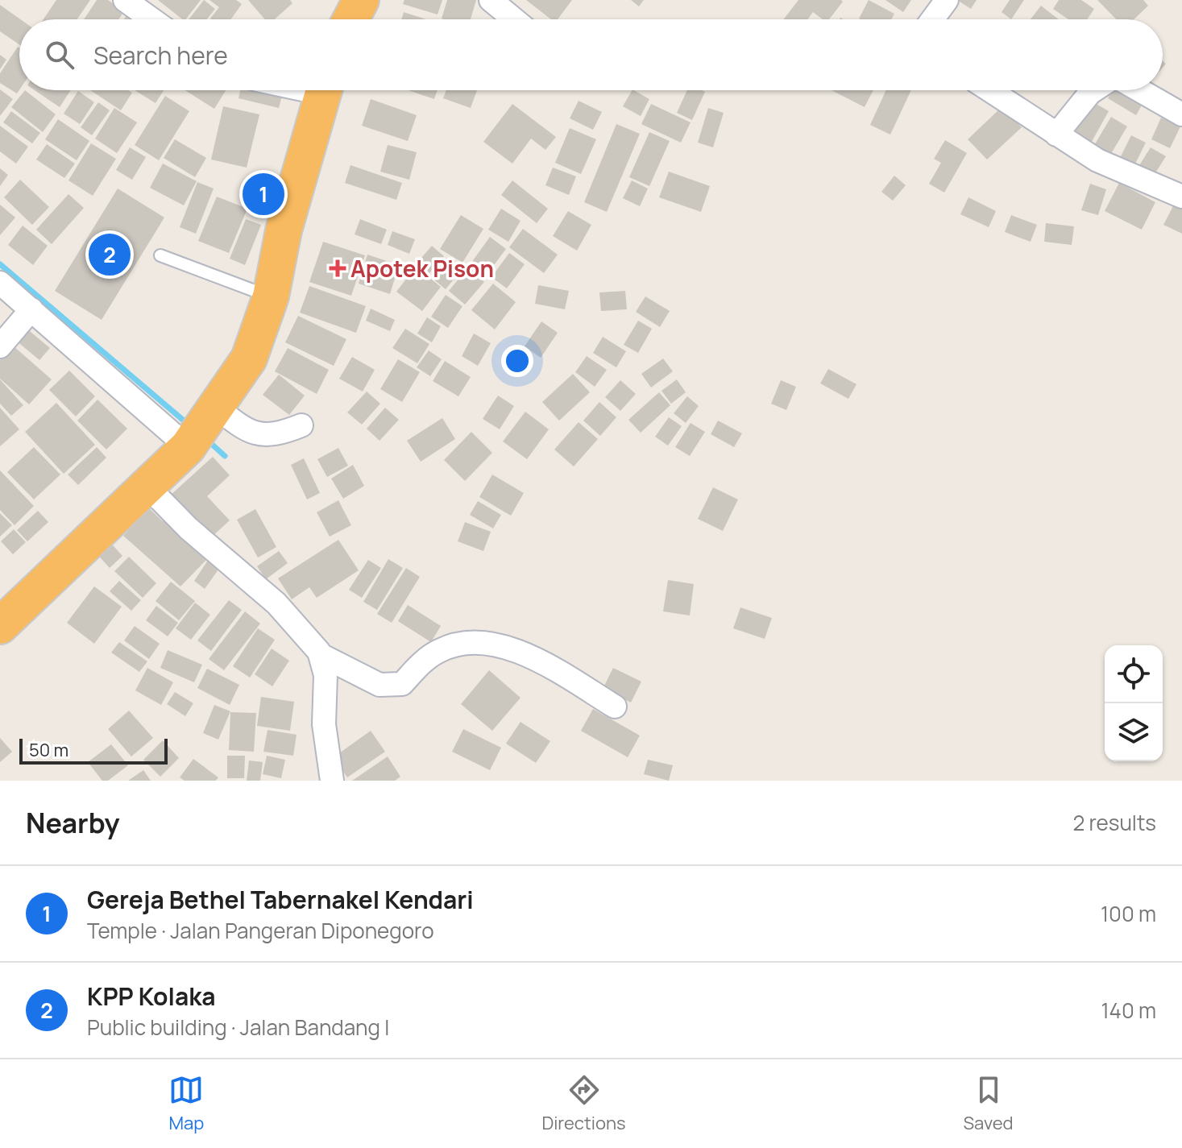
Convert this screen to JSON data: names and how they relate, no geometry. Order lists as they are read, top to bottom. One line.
{"places":{"health":["Apotek Pison"]},"scale_bar":"50 m","page":{"search":"Search here","pins":["1","2"],"scale":"50 m","heading":["Nearby","2 results"],"list":[{"mark":"1","name":"Gereja Bethel Tabernakel Kendari","note":"Temple · Jalan Pangeran Diponegoro","value":"100 m"},{"mark":"2","name":"KPP Kolaka","note":"Public building · Jalan Bandang I","value":"140 m"}],"nav":["Map","Directions","Saved"]}}
